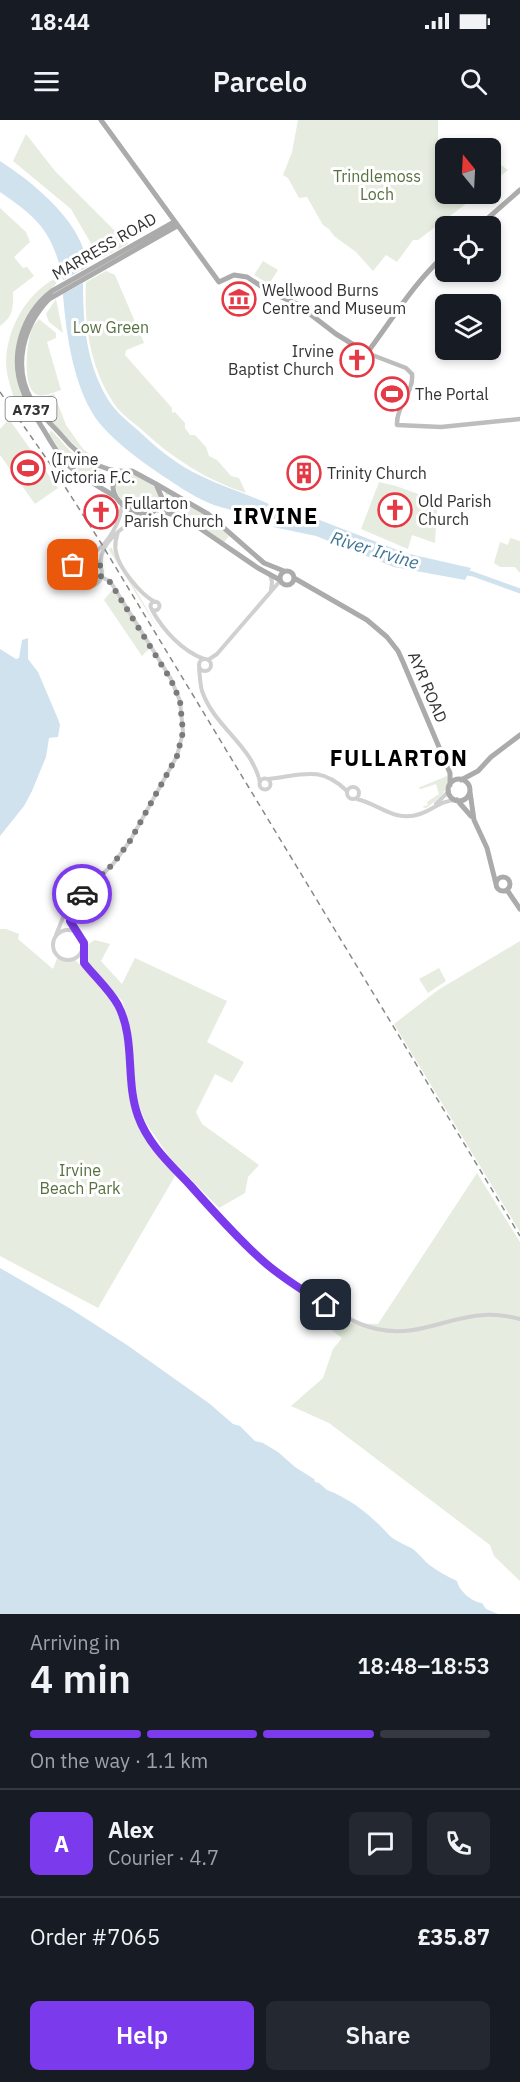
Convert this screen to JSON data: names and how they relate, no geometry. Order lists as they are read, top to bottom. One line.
{"streets":{"main road":["MARRESS ROAD","A737","AYR ROAD"]},"crossings":[["MARRESS ROAD","A737"],["A737","AYR ROAD"]],"districts":["IRVINE","FULLARTON"],"water":["River Irvine"],"parks":["Trindlemoss Loch","Low Green","Irvine Beach Park"],"places":{"museum":["Wellwood Burns Centre and Museum"],"church":["Irvine Baptist Church","Old Parish Church","Fullarton Parish Church"],"sports":["The Portal","(Irvine Victoria F.C."],"building":["Trinity Church"]},"north":"top","page":{"status":"18:44","header":"Parcelo","heading":["4 min","Arriving in","18:48–18:53"],"panel":["Alex","Courier · 4.7","Order #7065","£35.87"],"bar":"On the way · 1.1 km","round":"A","buttons":["Help","Share"]}}
